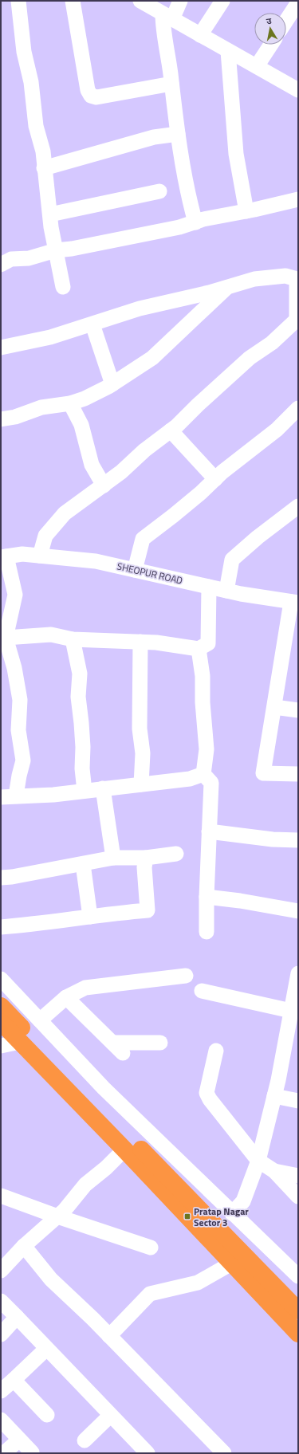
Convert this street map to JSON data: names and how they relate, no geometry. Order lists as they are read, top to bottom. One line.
{"streets":{"street":["SHEOPUR ROAD"]},"places":{"transit":["Pratap Nagar Sector 3"]},"north":"top"}
